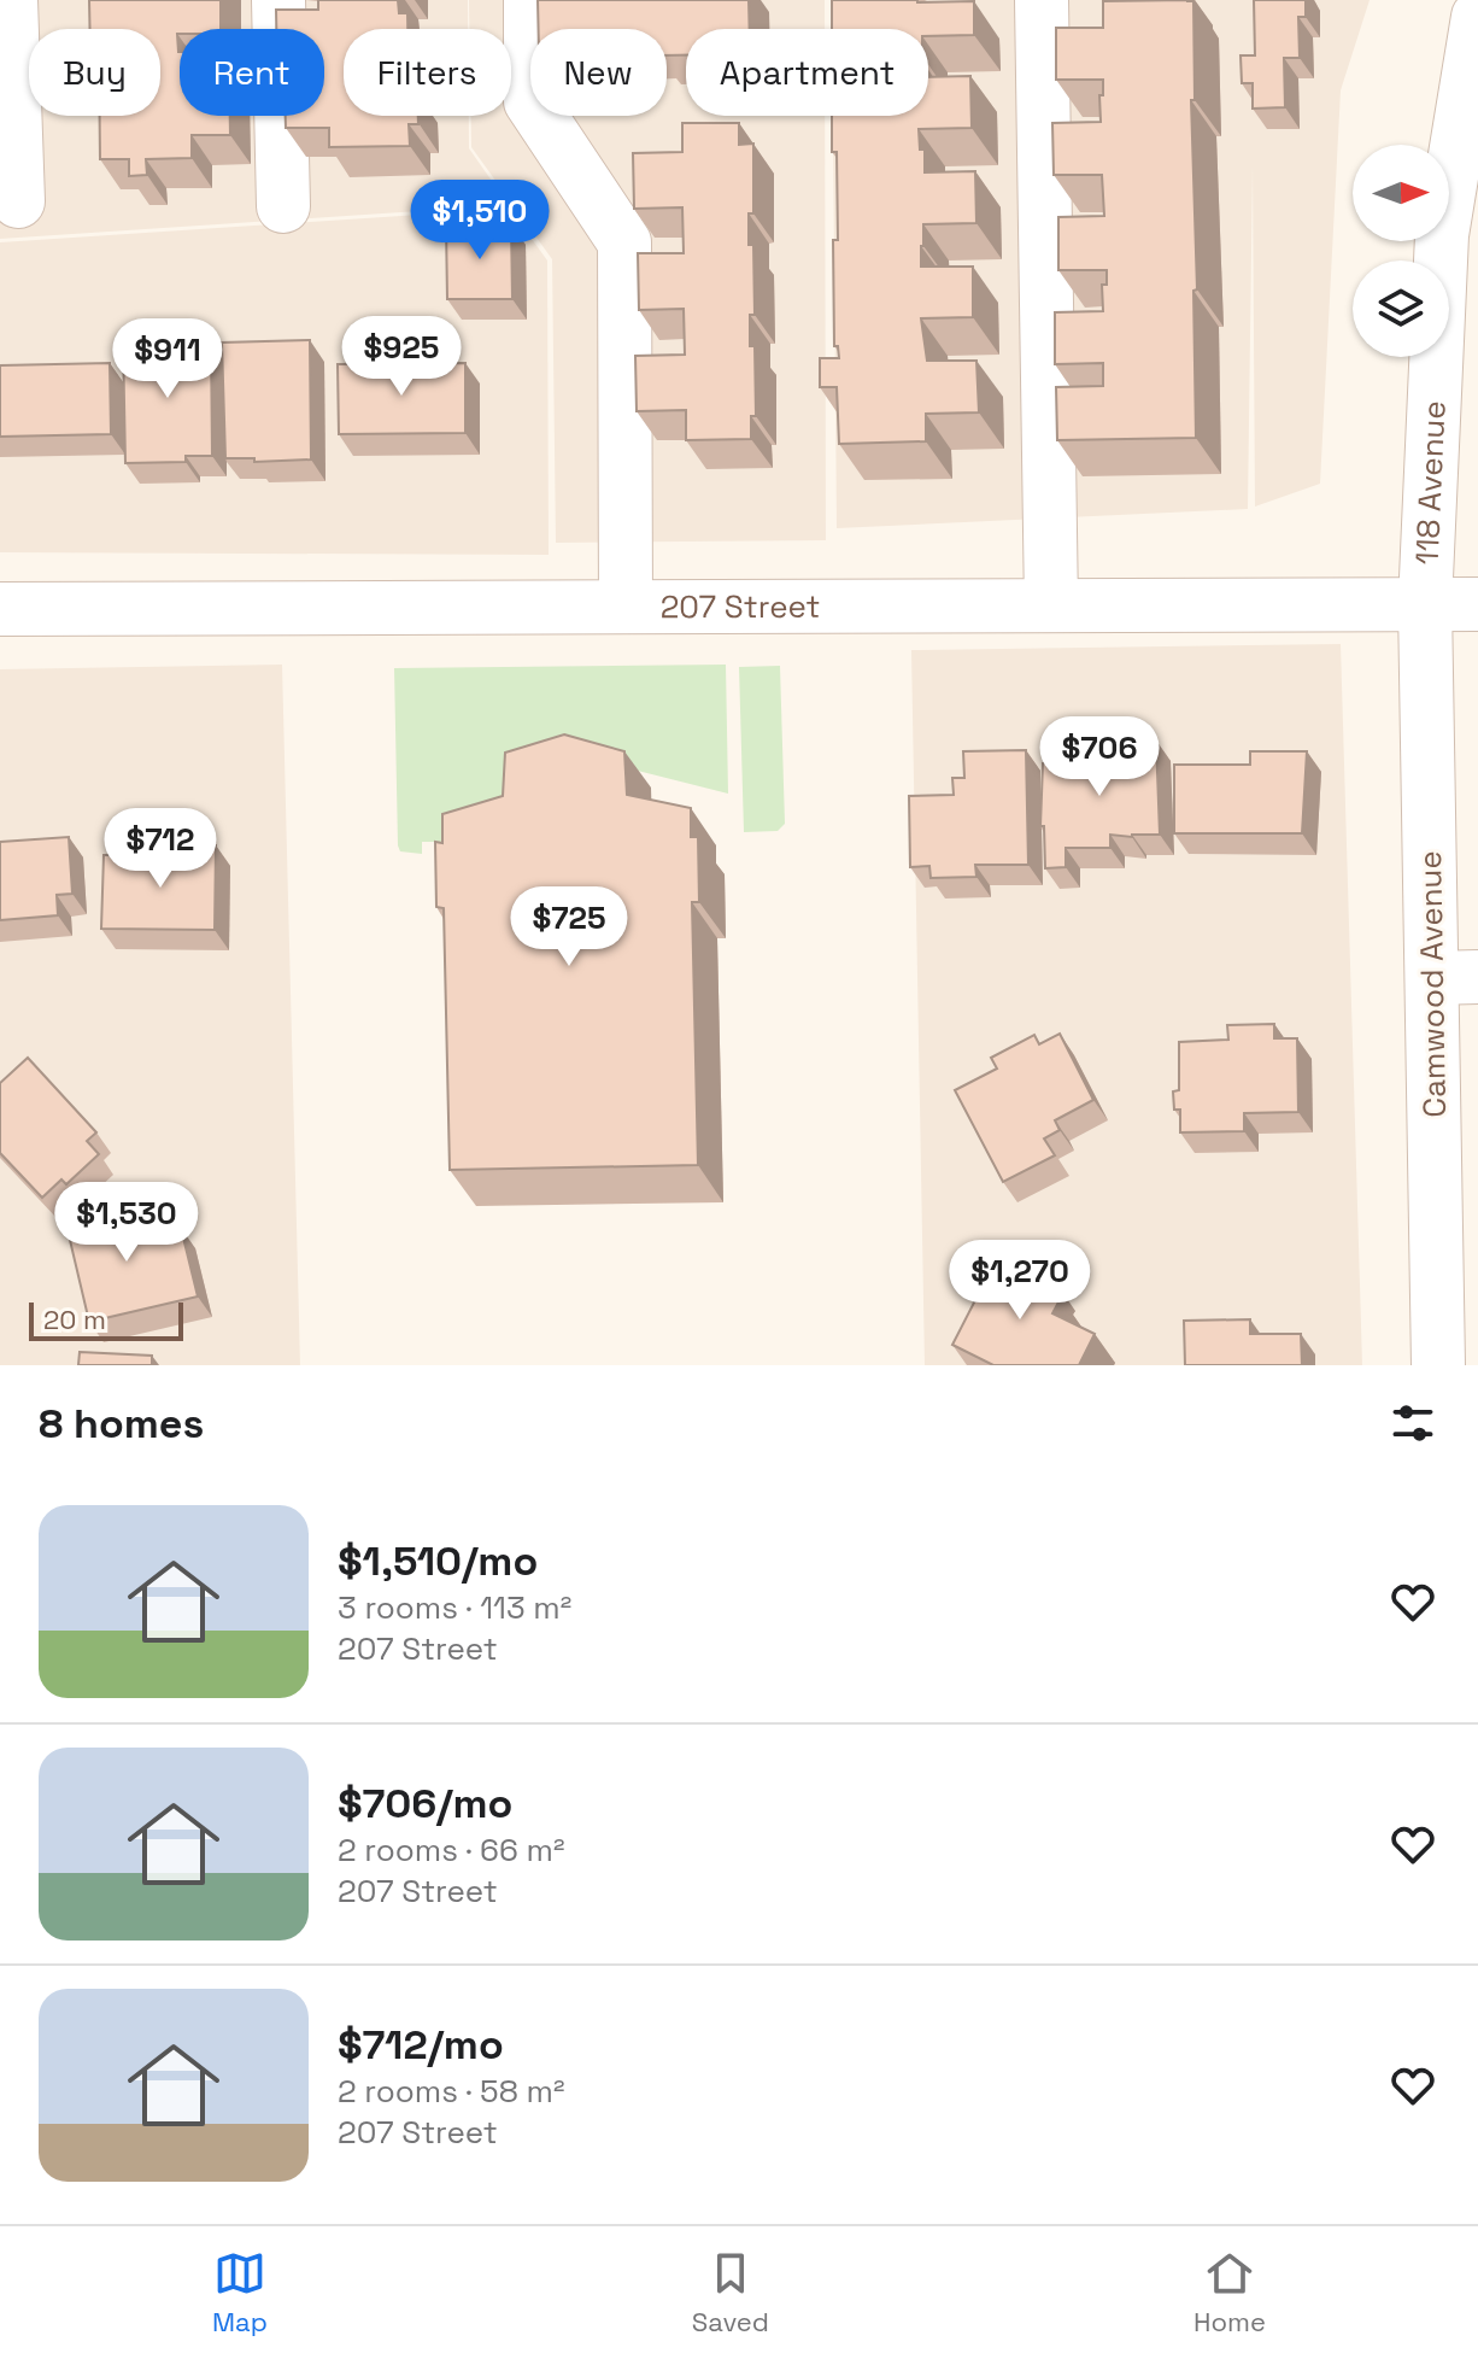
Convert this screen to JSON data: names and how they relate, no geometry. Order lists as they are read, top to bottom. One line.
{"streets":{"street":["118 Avenue","207 Street","Camwood Avenue"]},"crossings":[["118 Avenue","207 Street"],["118 Avenue","Camwood Avenue"],["207 Street","Camwood Avenue"]],"scale_bar":"20 m","north":"right","page":{"chip":["Buy","Rent","Filters","New","Apartment"],"price":["$1,510","$925","$911","$706","$712","$725","$1,530","$1,270"],"scale":"20 m","heading":"8 homes","list":[{"name":"$1,510/mo","note":"3 rooms · 113 m² · 207 Street"},{"name":"$706/mo","note":"2 rooms · 66 m² · 207 Street"},{"name":"$712/mo","note":"2 rooms · 58 m² · 207 Street"}],"tabs":["Map","Saved","Home"]}}
